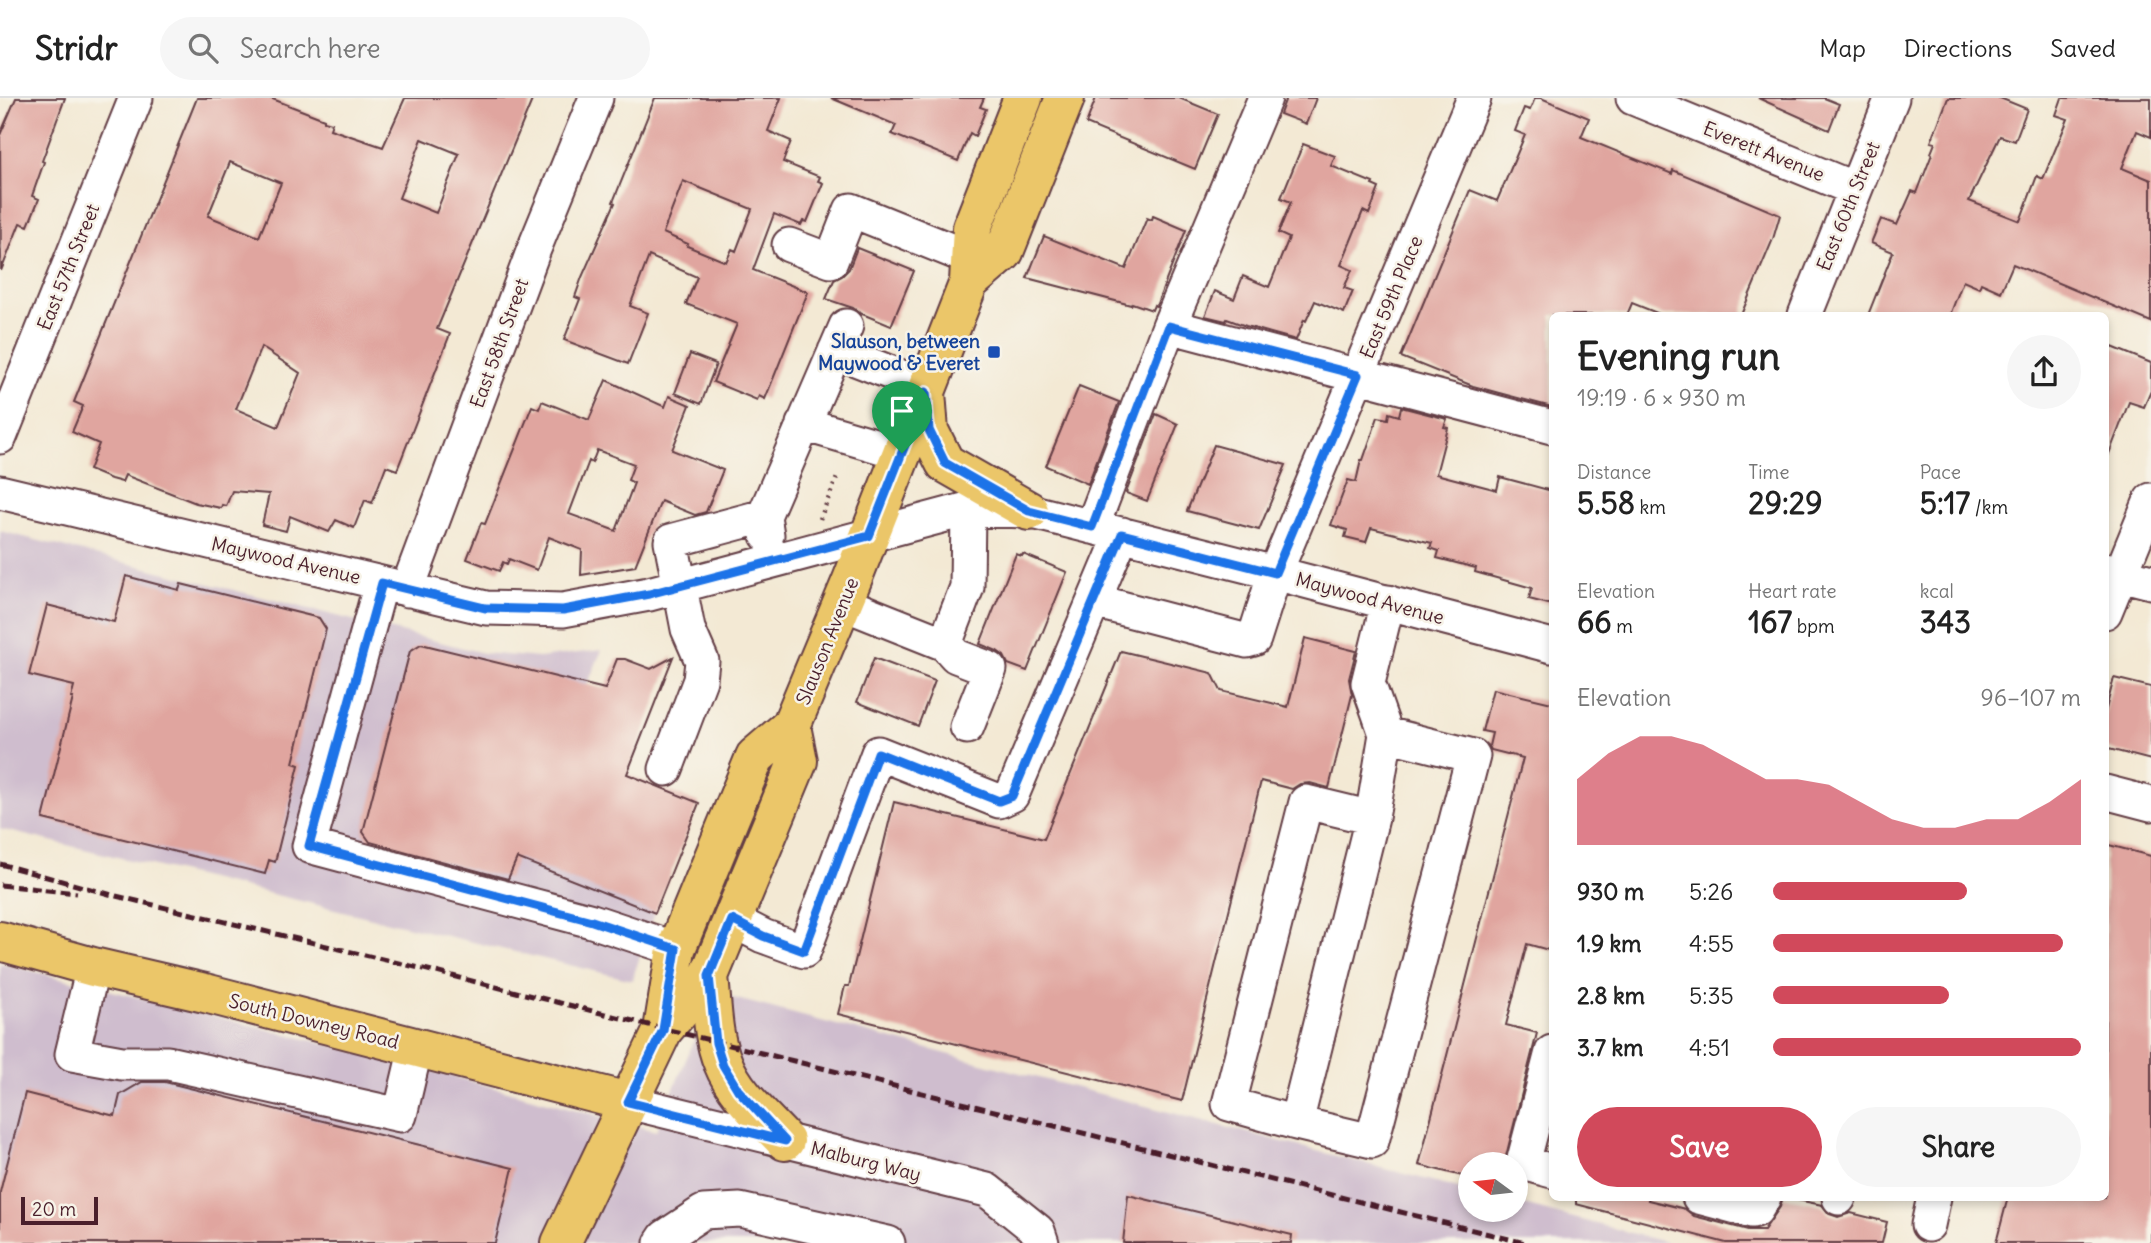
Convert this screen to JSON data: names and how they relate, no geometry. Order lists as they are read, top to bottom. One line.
{"streets":{"main road":["Slauson Avenue","South Downey Road"],"street":["Everett Avenue","East 60th Street","East 57th Street","East 59th Place","East 58th Street","Maywood Avenue","Malburg Way"]},"crossings":[["Everett Avenue","East 60th Street"],["East 59th Place","Maywood Avenue"],["East 58th Street","Maywood Avenue"],["East 58th Street","Slauson Avenue"],["Maywood Avenue","Slauson Avenue"],["Slauson Avenue","South Downey Road"],["Slauson Avenue","Malburg Way"],["South Downey Road","Malburg Way"]],"places":{"transit":["Slauson, between Maywood & Everet"]},"scale_bar":"20 m","north":"left","page":{"header":"Stridr","search":"Search here","nav":["Map","Directions","Saved"],"heading":["Evening run","19:19 · 6 × 930 m"],"stats":[["Distance","5.58 km"],["Time","29:29"],["Pace","5:17 /km"],["Elevation","66 m"],["Heart rate","167 bpm"],["kcal","343"]],"chart":["Elevation","96–107 m"],"list":[{"name":"930 m","note":"5:26"},{"name":"1.9 km","note":"4:55"},{"name":"2.8 km","note":"5:35"},{"name":"3.7 km","note":"4:51"}],"buttons":["Save","Share"],"scale":"20 m"}}
